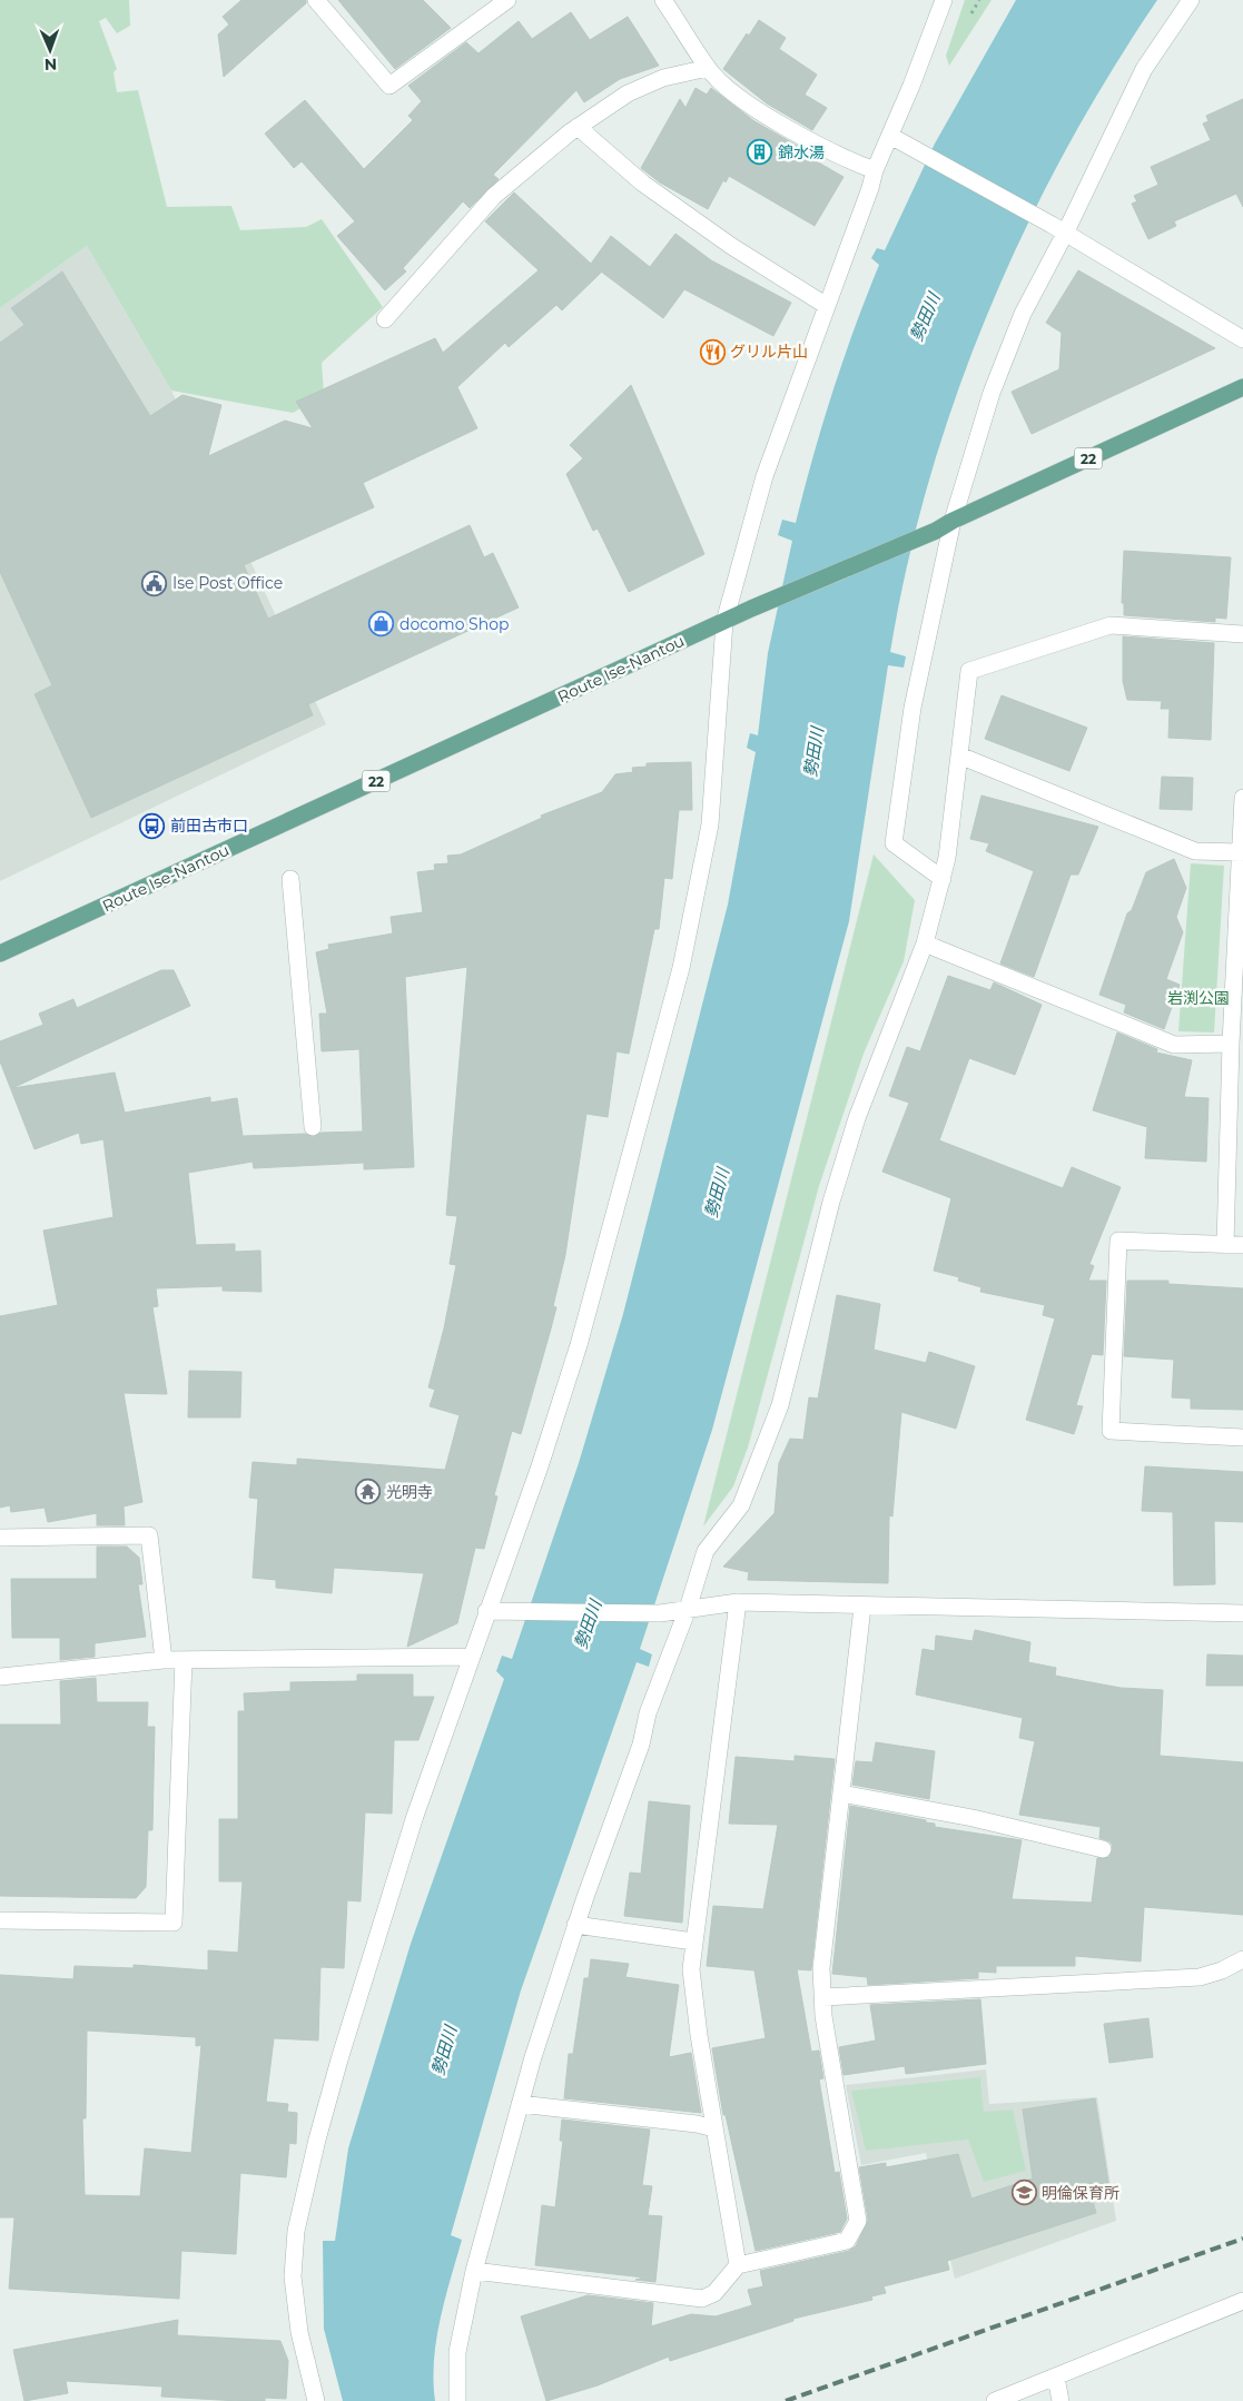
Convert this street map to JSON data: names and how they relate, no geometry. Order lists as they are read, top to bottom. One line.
{"streets":{"main road":["22","Route Ise-Nantou"]},"water":["勢田川"],"parks":["岩渕公園"],"places":{"building":["錦水湯"],"restaurant":["グリル片山"],"public building":["Ise Post Office"],"shop":["docomo Shop"],"bus stop":["前田古市口"],"temple":["光明寺"],"school or university":["明倫保育所"]},"north":"bottom"}
